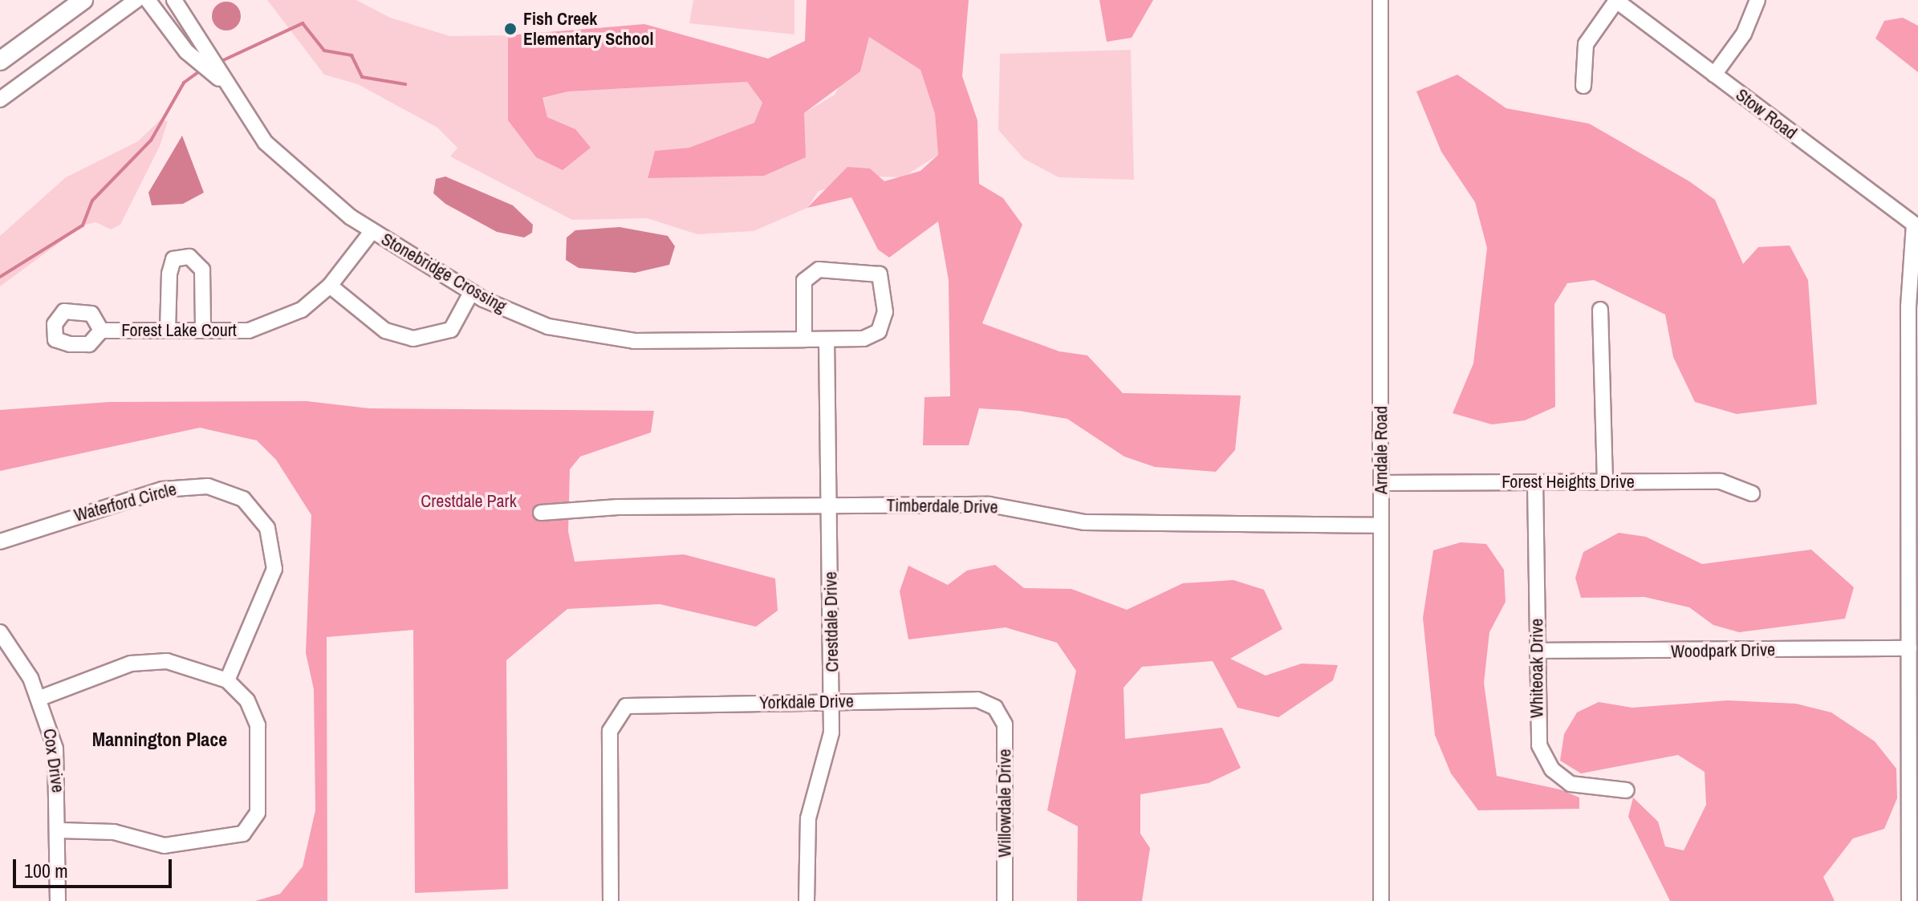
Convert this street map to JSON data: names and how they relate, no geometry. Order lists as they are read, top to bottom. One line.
{"streets":{"street":["Stow Road","Stonebridge Crossing","Forest Lake Court","Arndale Road","Forest Heights Drive","Waterford Circle","Timberdale Drive","Crestdale Drive","Woodpark Drive","Whiteoak Drive","Yorkdale Drive","Cox Drive","Willowdale Drive"]},"crossings":[["Stonebridge Crossing","Forest Lake Court"],["Stonebridge Crossing","Crestdale Drive"],["Arndale Road","Forest Heights Drive"],["Arndale Road","Timberdale Drive"],["Forest Heights Drive","Whiteoak Drive"],["Waterford Circle","Cox Drive"],["Timberdale Drive","Crestdale Drive"],["Crestdale Drive","Yorkdale Drive"],["Woodpark Drive","Whiteoak Drive"],["Yorkdale Drive","Willowdale Drive"]],"districts":["Mannington Place"],"parks":["Crestdale Park"],"places":["Fish Creek Elementary School"],"scale_bar":"100 m"}
